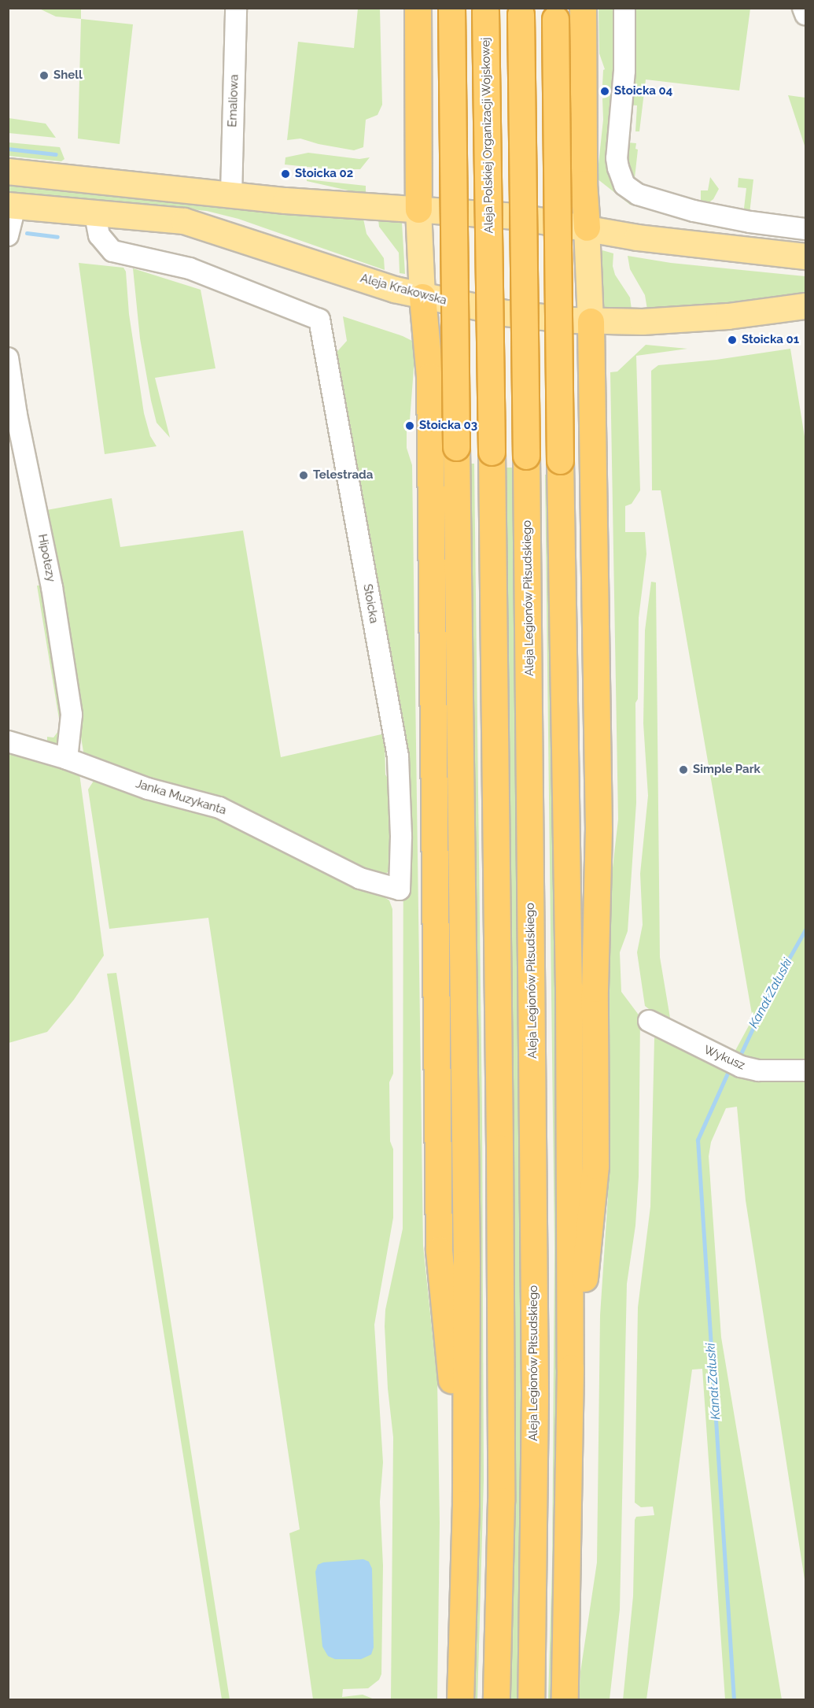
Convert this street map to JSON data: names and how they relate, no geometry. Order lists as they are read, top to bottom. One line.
{"streets":{"highway":["Aleja Polskiej Organizacji Wojskowej","Aleja Legionów Piłsudskiego"],"main road":["Aleja Krakowska"],"street":["Emaliowa","Hipotezy","Stoicka","Janka Muzykanta","Wykusz"]},"crossings":[["Aleja Krakowska","Stoicka"],["Hipotezy","Janka Muzykanta"],["Stoicka","Janka Muzykanta"]],"water":["Kanał Załuski"],"places":["Shell","Stoicka 04","Stoicka 02","Stoicka 01","Stoicka 03","Telestrada","Simple Park"]}
